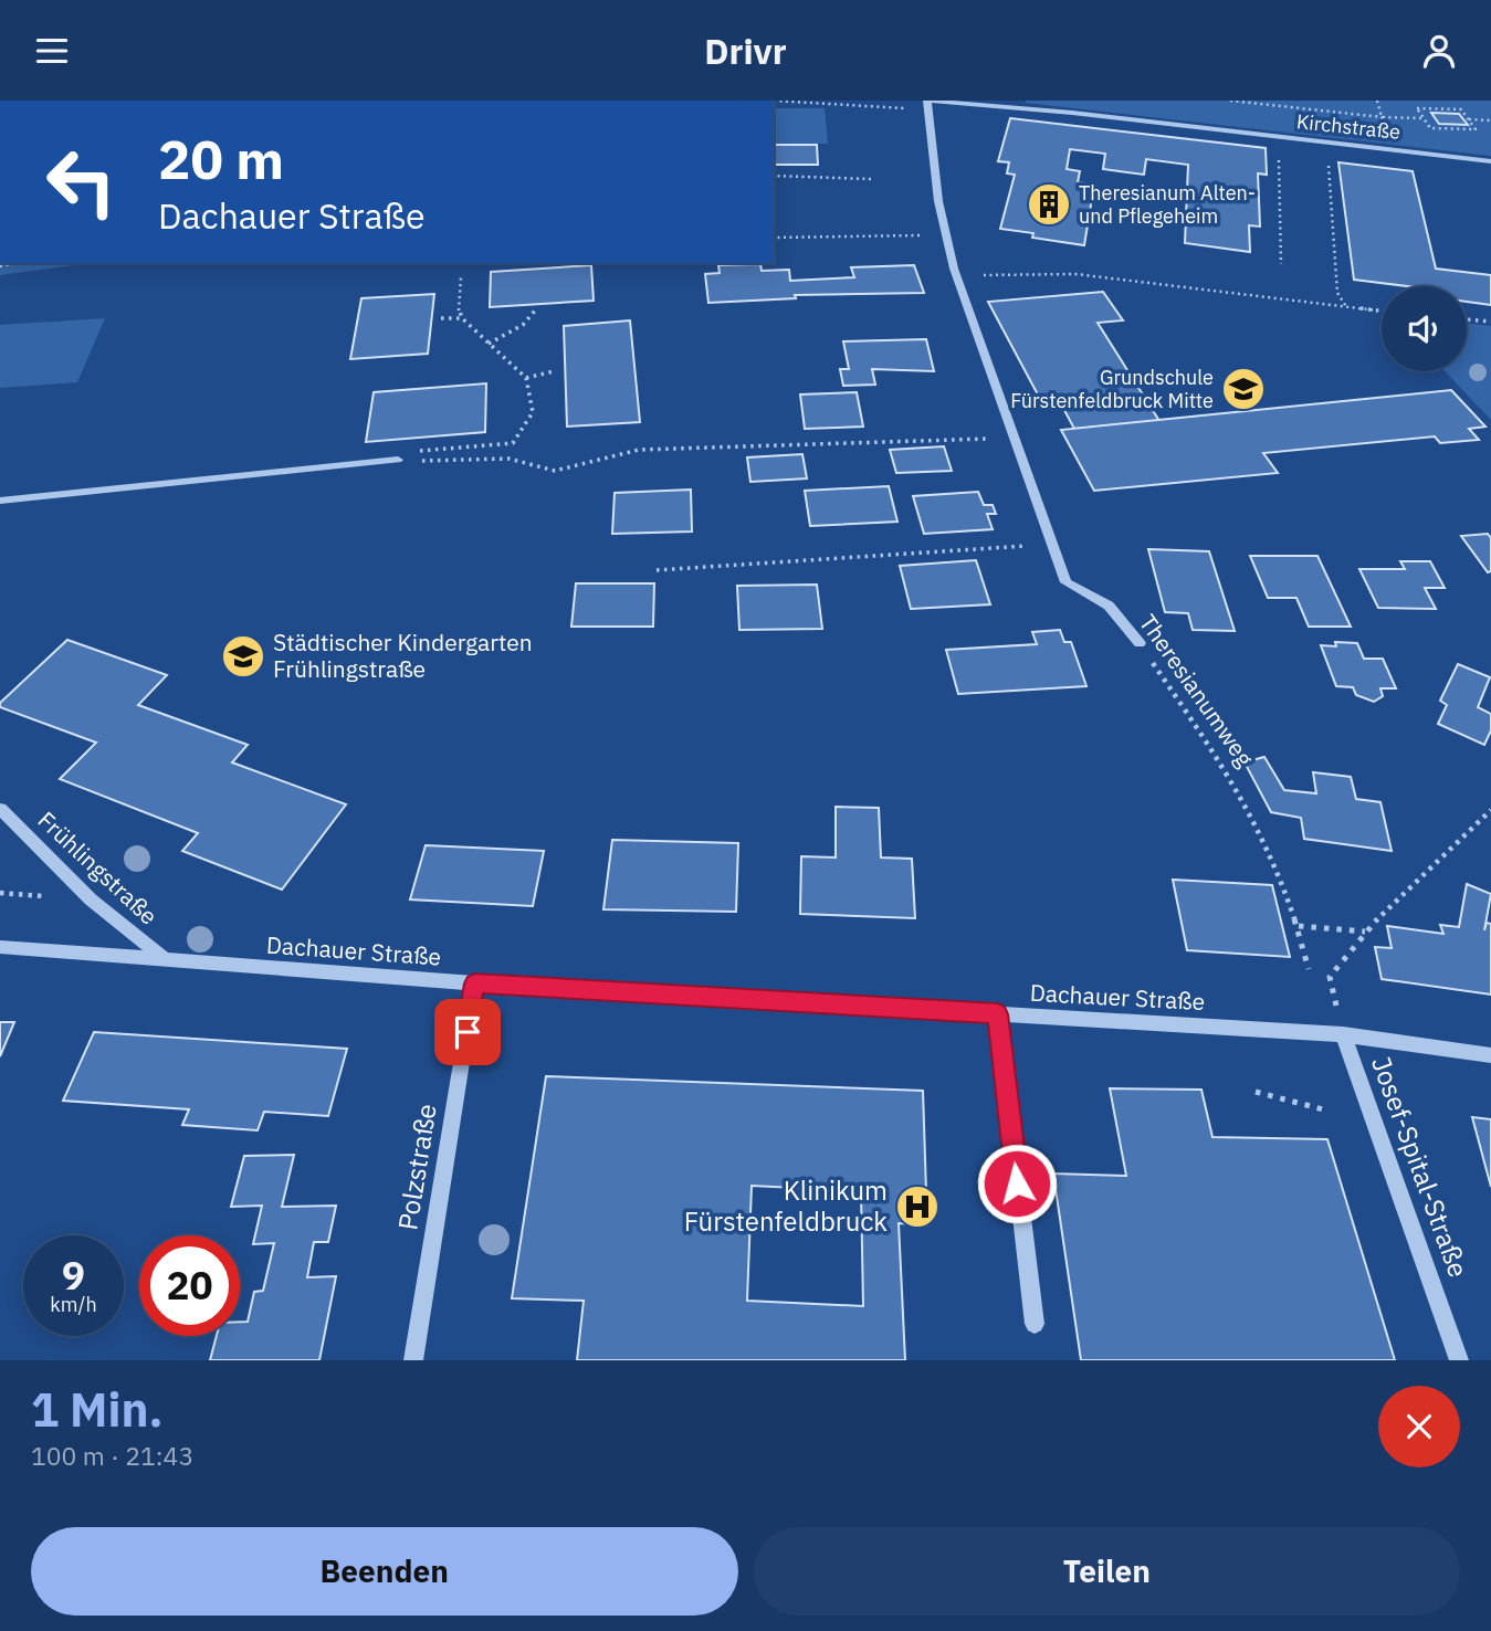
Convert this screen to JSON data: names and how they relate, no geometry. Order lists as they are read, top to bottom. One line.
{"streets":{"street":["Kirchstraße","Theresianumweg","Frühlingstraße","Dachauer Straße","Polzstraße","Josef-Spital-Straße"]},"crossings":[["Kirchstraße","Theresianumweg"],["Frühlingstraße","Dachauer Straße"],["Dachauer Straße","Polzstraße"],["Dachauer Straße","Josef-Spital-Straße"]],"places":{"building":["Theresianum Alten- und Pflegeheim"],"school or university":["Grundschule Fürstenfeldbruck Mitte","Städtischer Kindergarten Frühlingstraße"],"hospital":["Klinikum Fürstenfeldbruck"]},"page":{"header":"Drivr","turn":["20 m","Dachauer Straße"],"speed":"9 km/h","limit":"20","heading":["1 Min.","100 m · 21:43"],"buttons":["Beenden","Teilen"]}}
